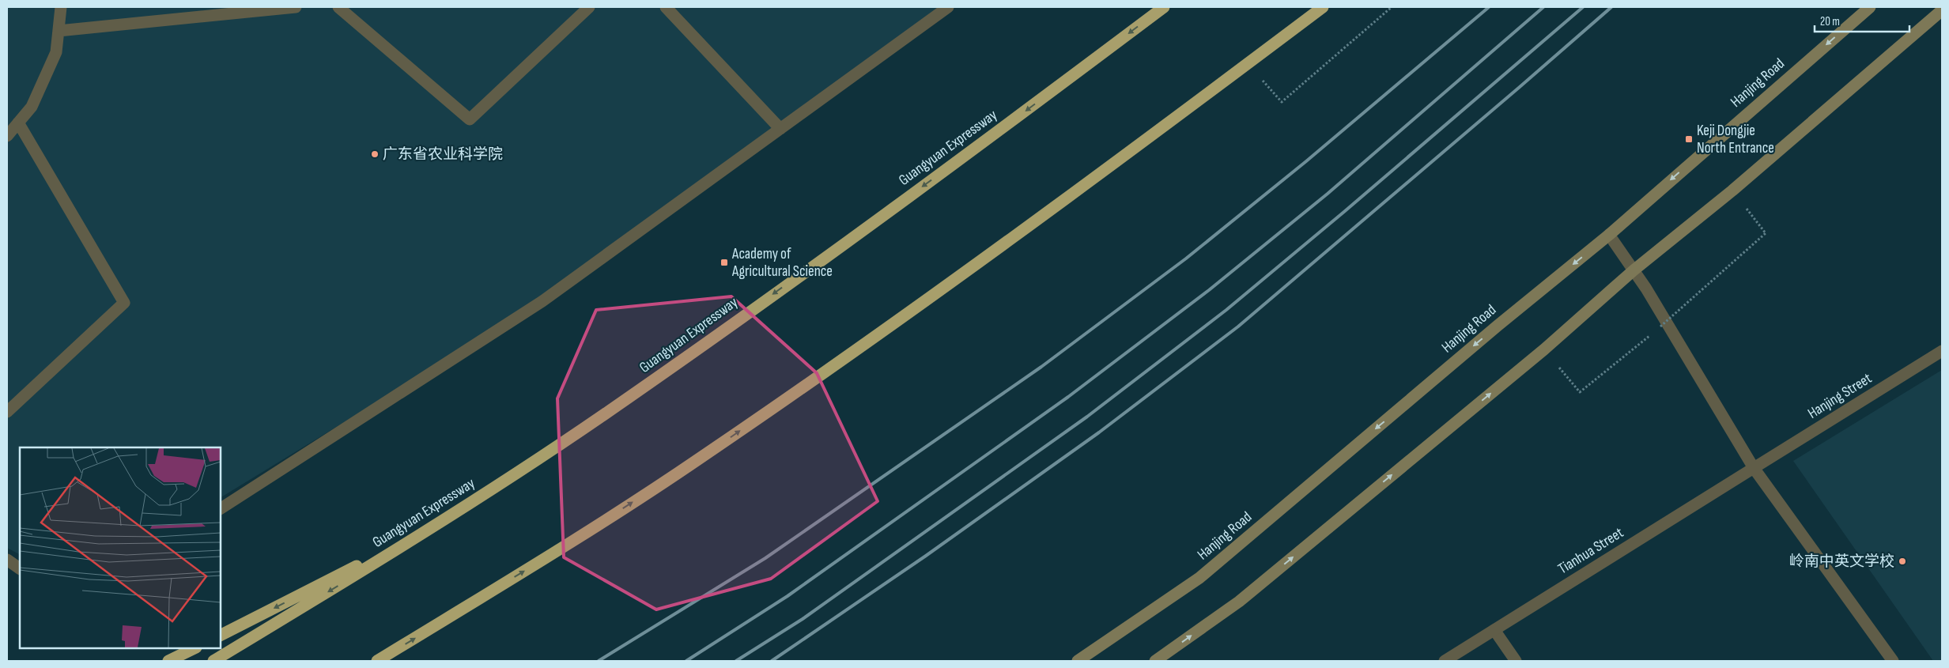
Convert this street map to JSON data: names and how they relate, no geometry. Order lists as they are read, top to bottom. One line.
{"streets":{"highway":["Guangyuan Expressway"],"street":["Hanjing Road","Hanjing Street","Tianhua Street"]},"crossings":[["Hanjing Street","Tianhua Street"]],"places":{"transit":["Keji Dongjie North Entrance","Academy of Agricultural Science"],"other":["广东省农业科学院","岭南中英文学校"]},"scale_bar":"20 m"}
